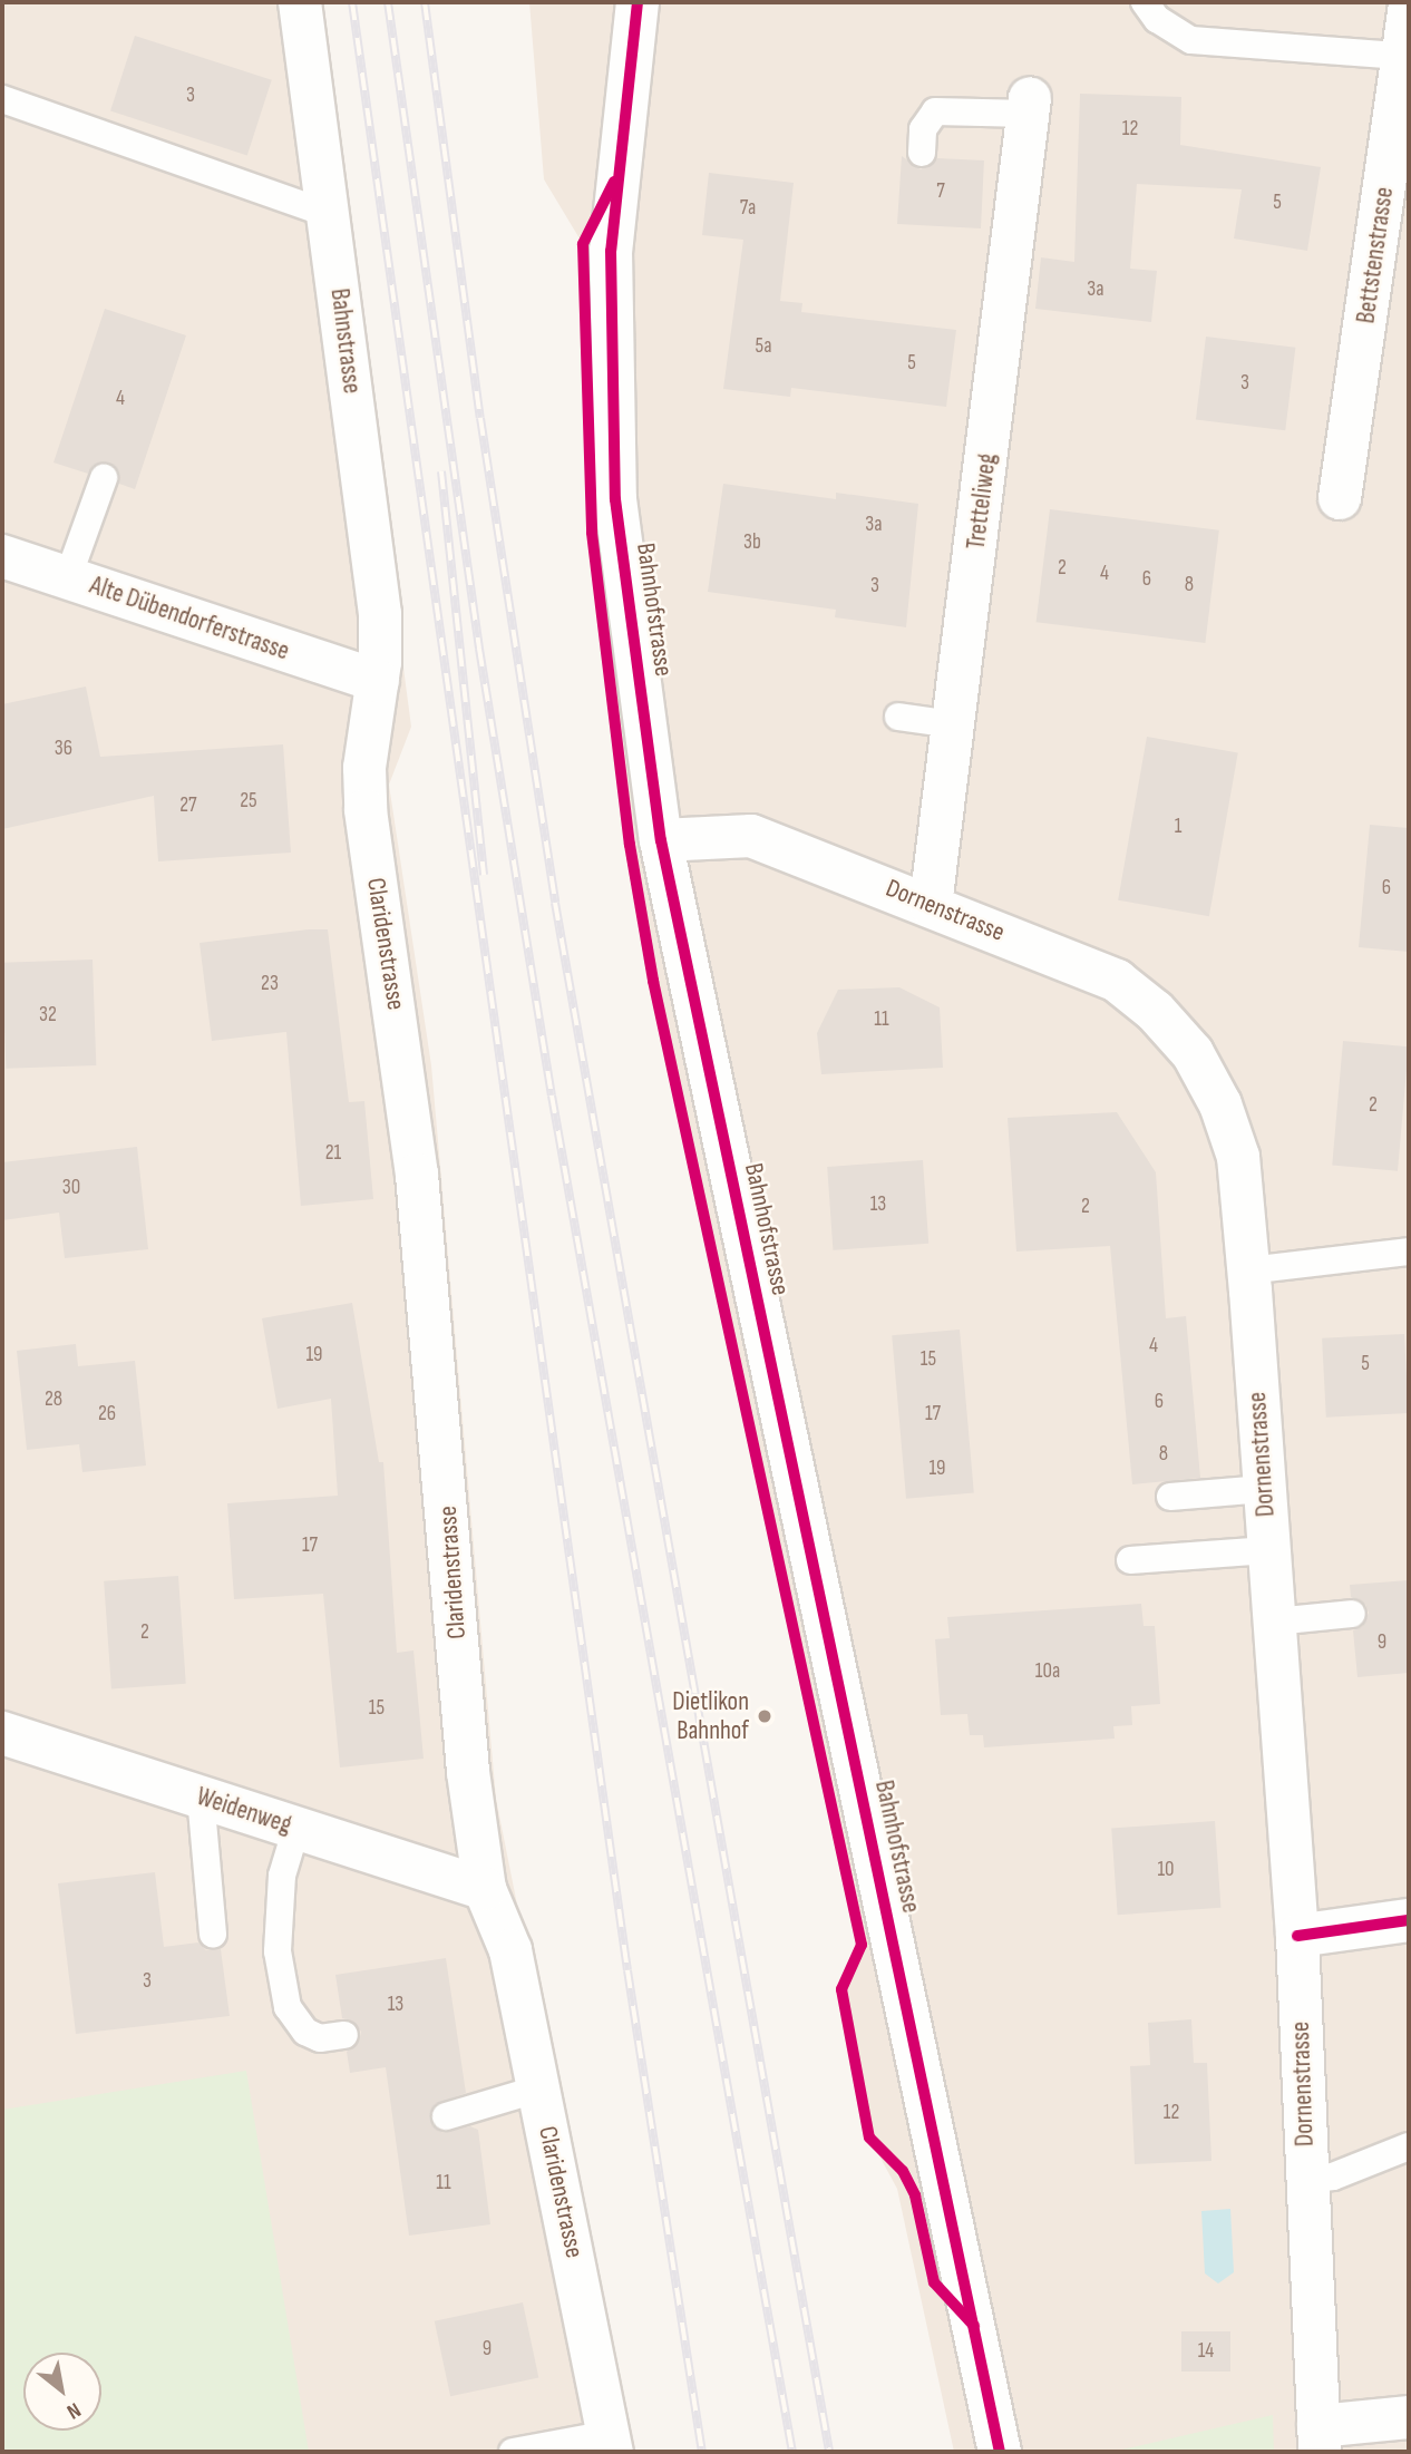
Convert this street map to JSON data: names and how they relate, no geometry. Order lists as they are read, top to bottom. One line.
{"streets":{"street":["Bettstenstrasse","Bahnstrasse","Tretteliweg","Bahnhofstrasse","Alte Dübendorferstrasse","Dornenstrasse","Claridenstrasse","Weidenweg"]},"crossings":[["Bahnstrasse","Alte Dübendorferstrasse"],["Bahnstrasse","Claridenstrasse"],["Tretteliweg","Dornenstrasse"],["Bahnhofstrasse","Dornenstrasse"],["Alte Dübendorferstrasse","Claridenstrasse"],["Claridenstrasse","Weidenweg"]],"places":["Dietlikon Bahnhof"],"house_numbers":["3","12","7","5","7a","3a","5a","5","3","4","3a","3b","2","4","6","8","3","36","25","27","1","6","23","32","11","2","21","30","13","2","4","19","15","5","28","6","26","17","8","19","17","2","9","10a","15","10","3","13","12","11","9","14"],"north":"bottom right"}
